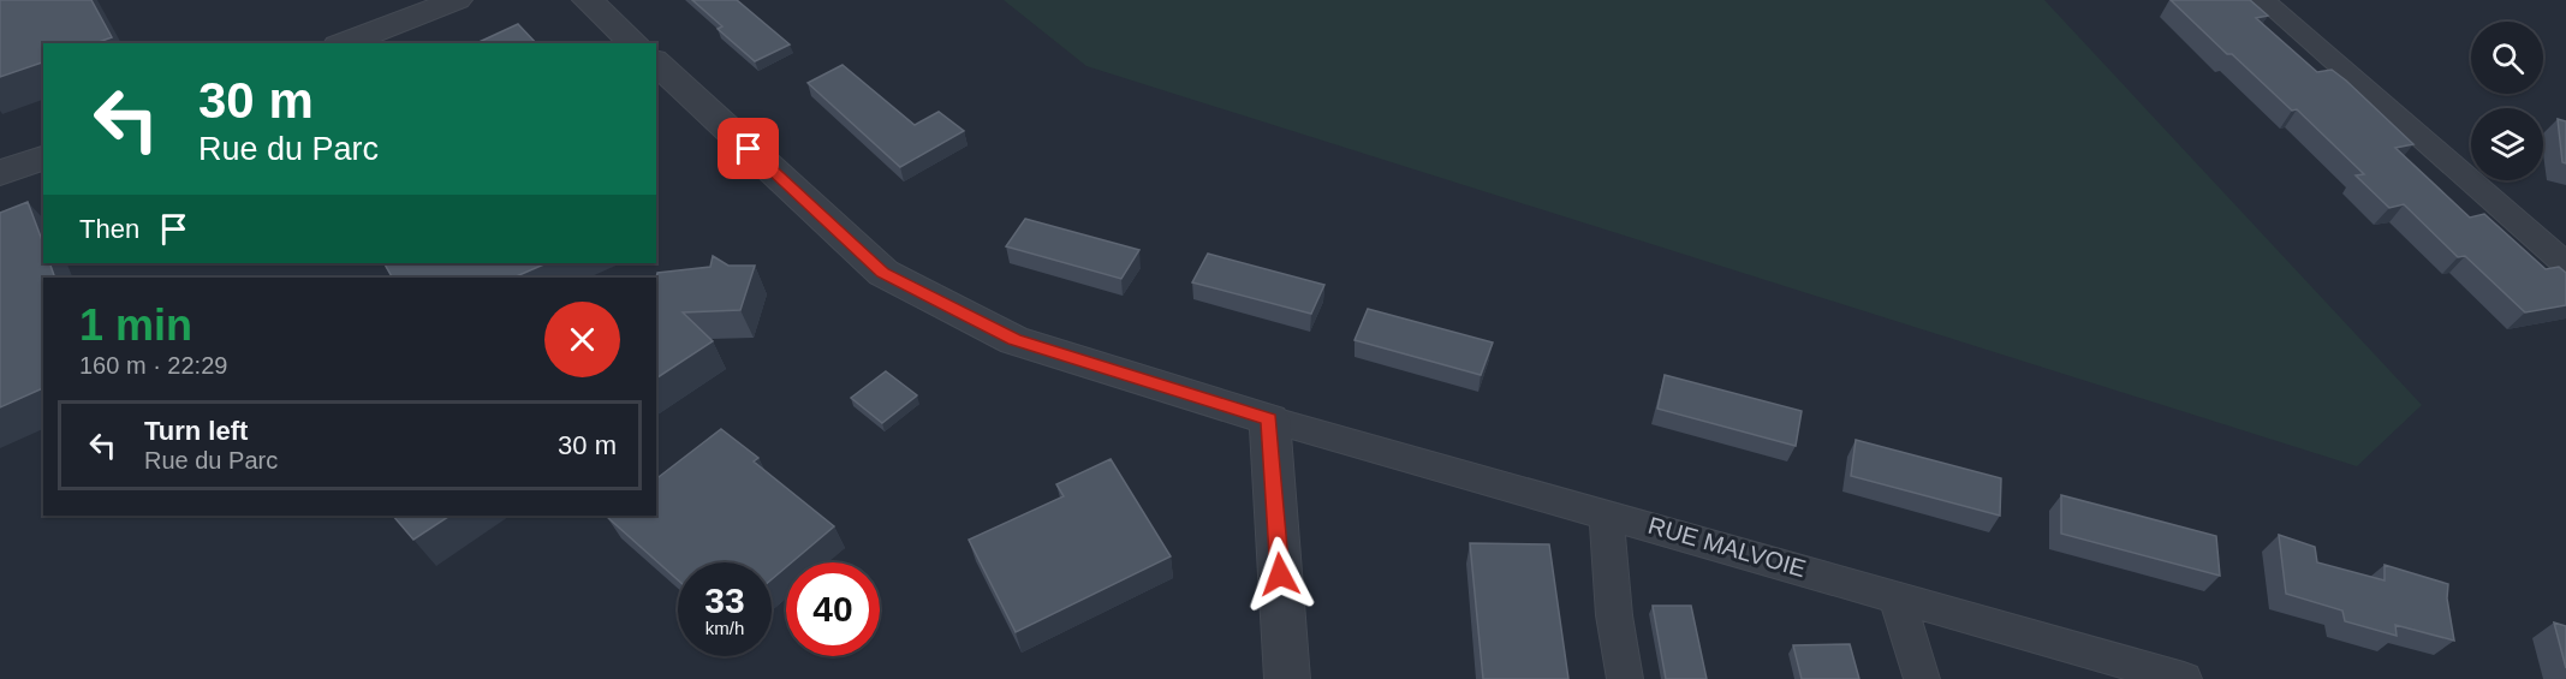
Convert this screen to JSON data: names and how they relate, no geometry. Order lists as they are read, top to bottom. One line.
{"streets":{"street":["RUE MALVOIE"]},"page":{"turn":["30 m","Rue du Parc"],"then":"Then","heading":["1 min","160 m · 22:29"],"list":[{"name":"Turn left","note":"Rue du Parc","value":"30 m"}],"speed":"33 km/h","limit":"40"}}
